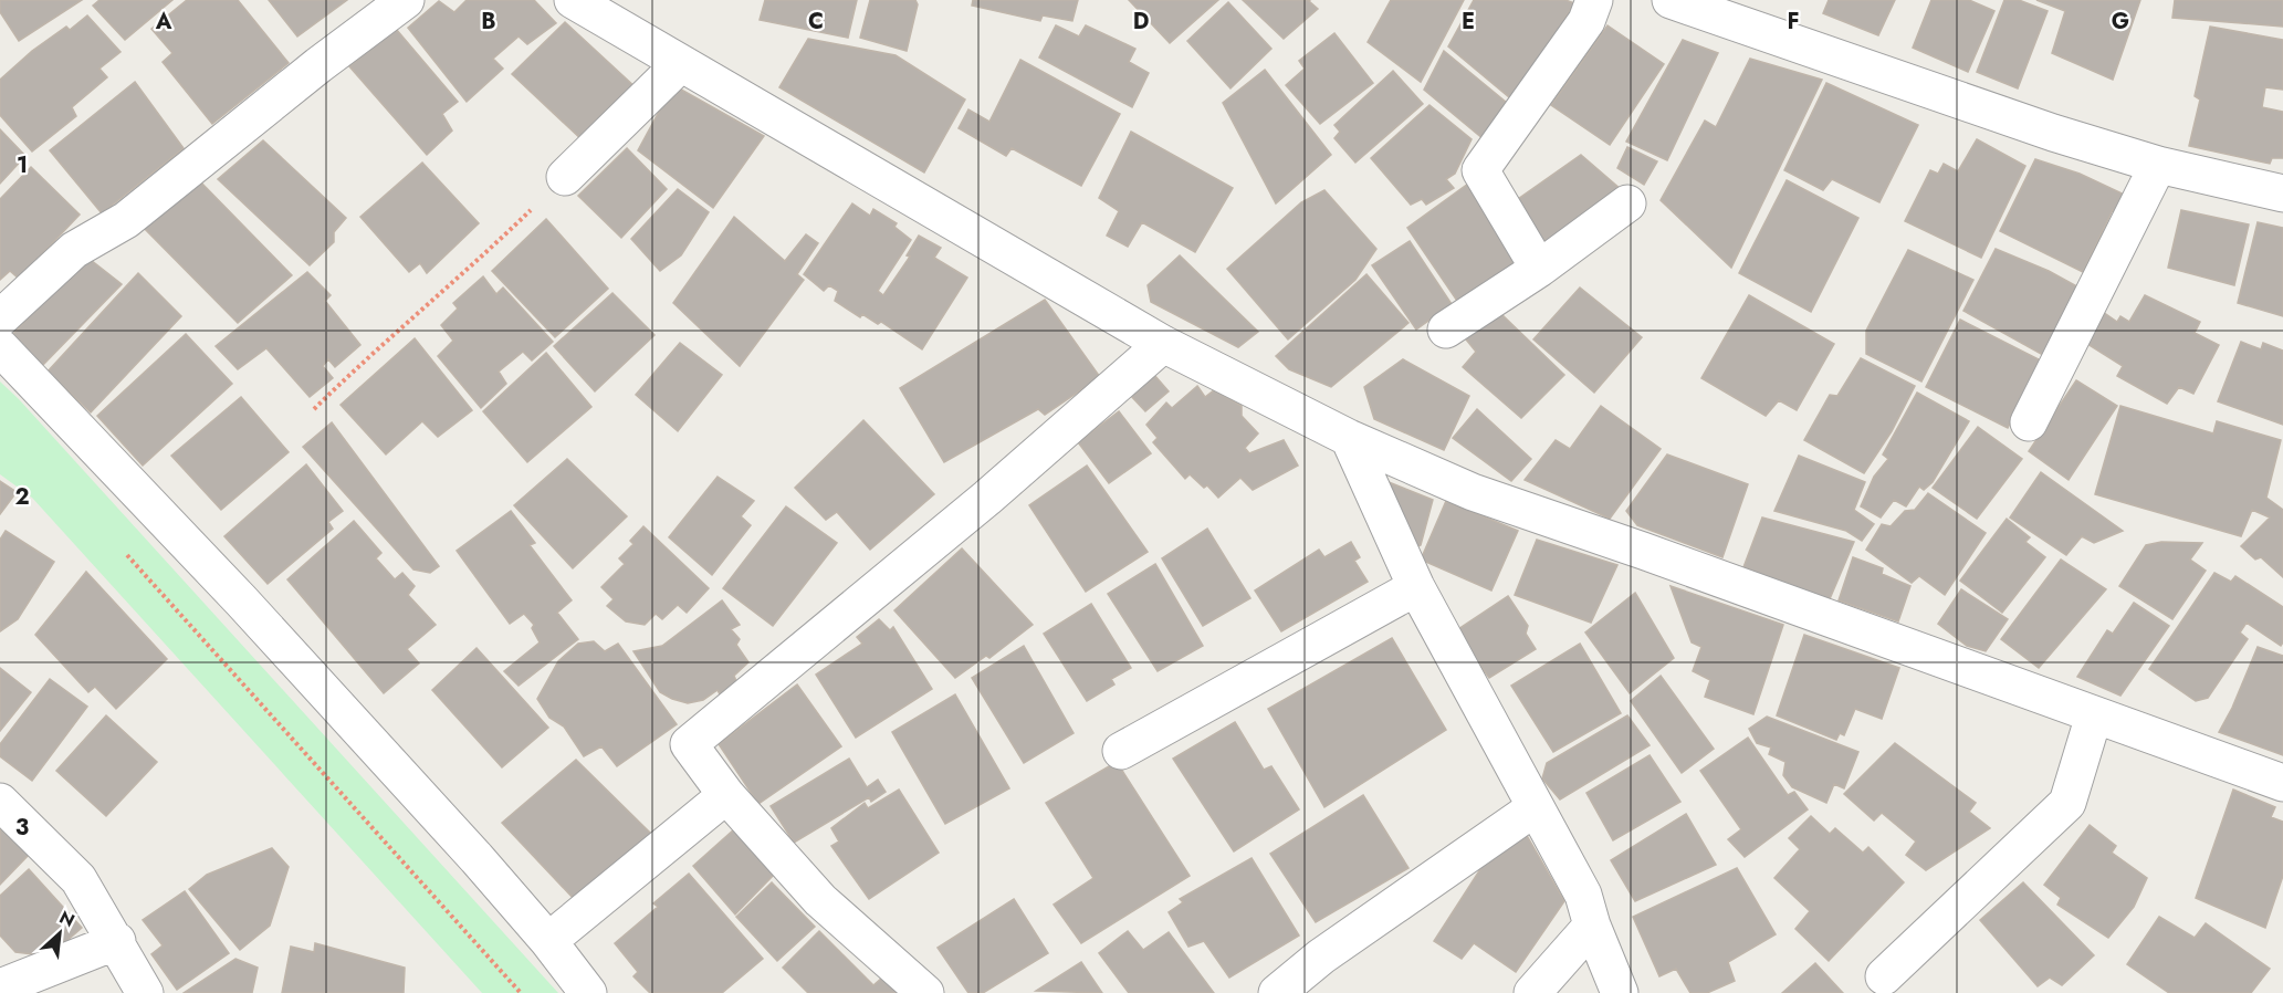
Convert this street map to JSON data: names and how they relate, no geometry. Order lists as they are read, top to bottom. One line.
{"north":"top right","grid":{"columns":["A","B","C","D","E","F","G"],"rows":["1","2","3"]}}
